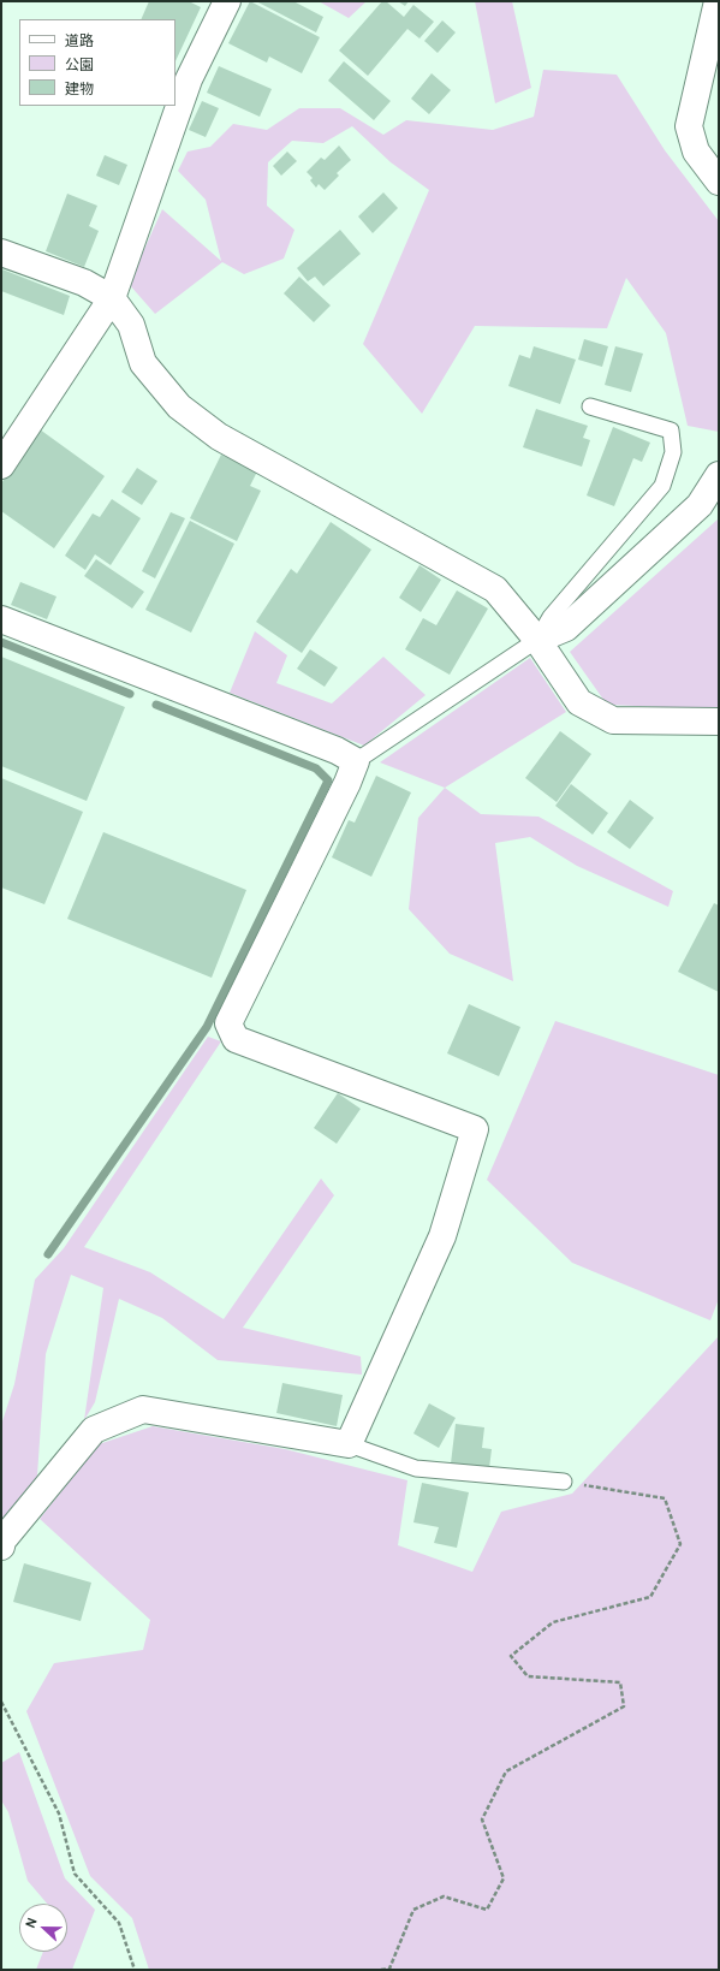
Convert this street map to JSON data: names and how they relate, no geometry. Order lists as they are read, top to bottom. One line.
{"legend":["道路","公園","建物"],"north":"left"}
